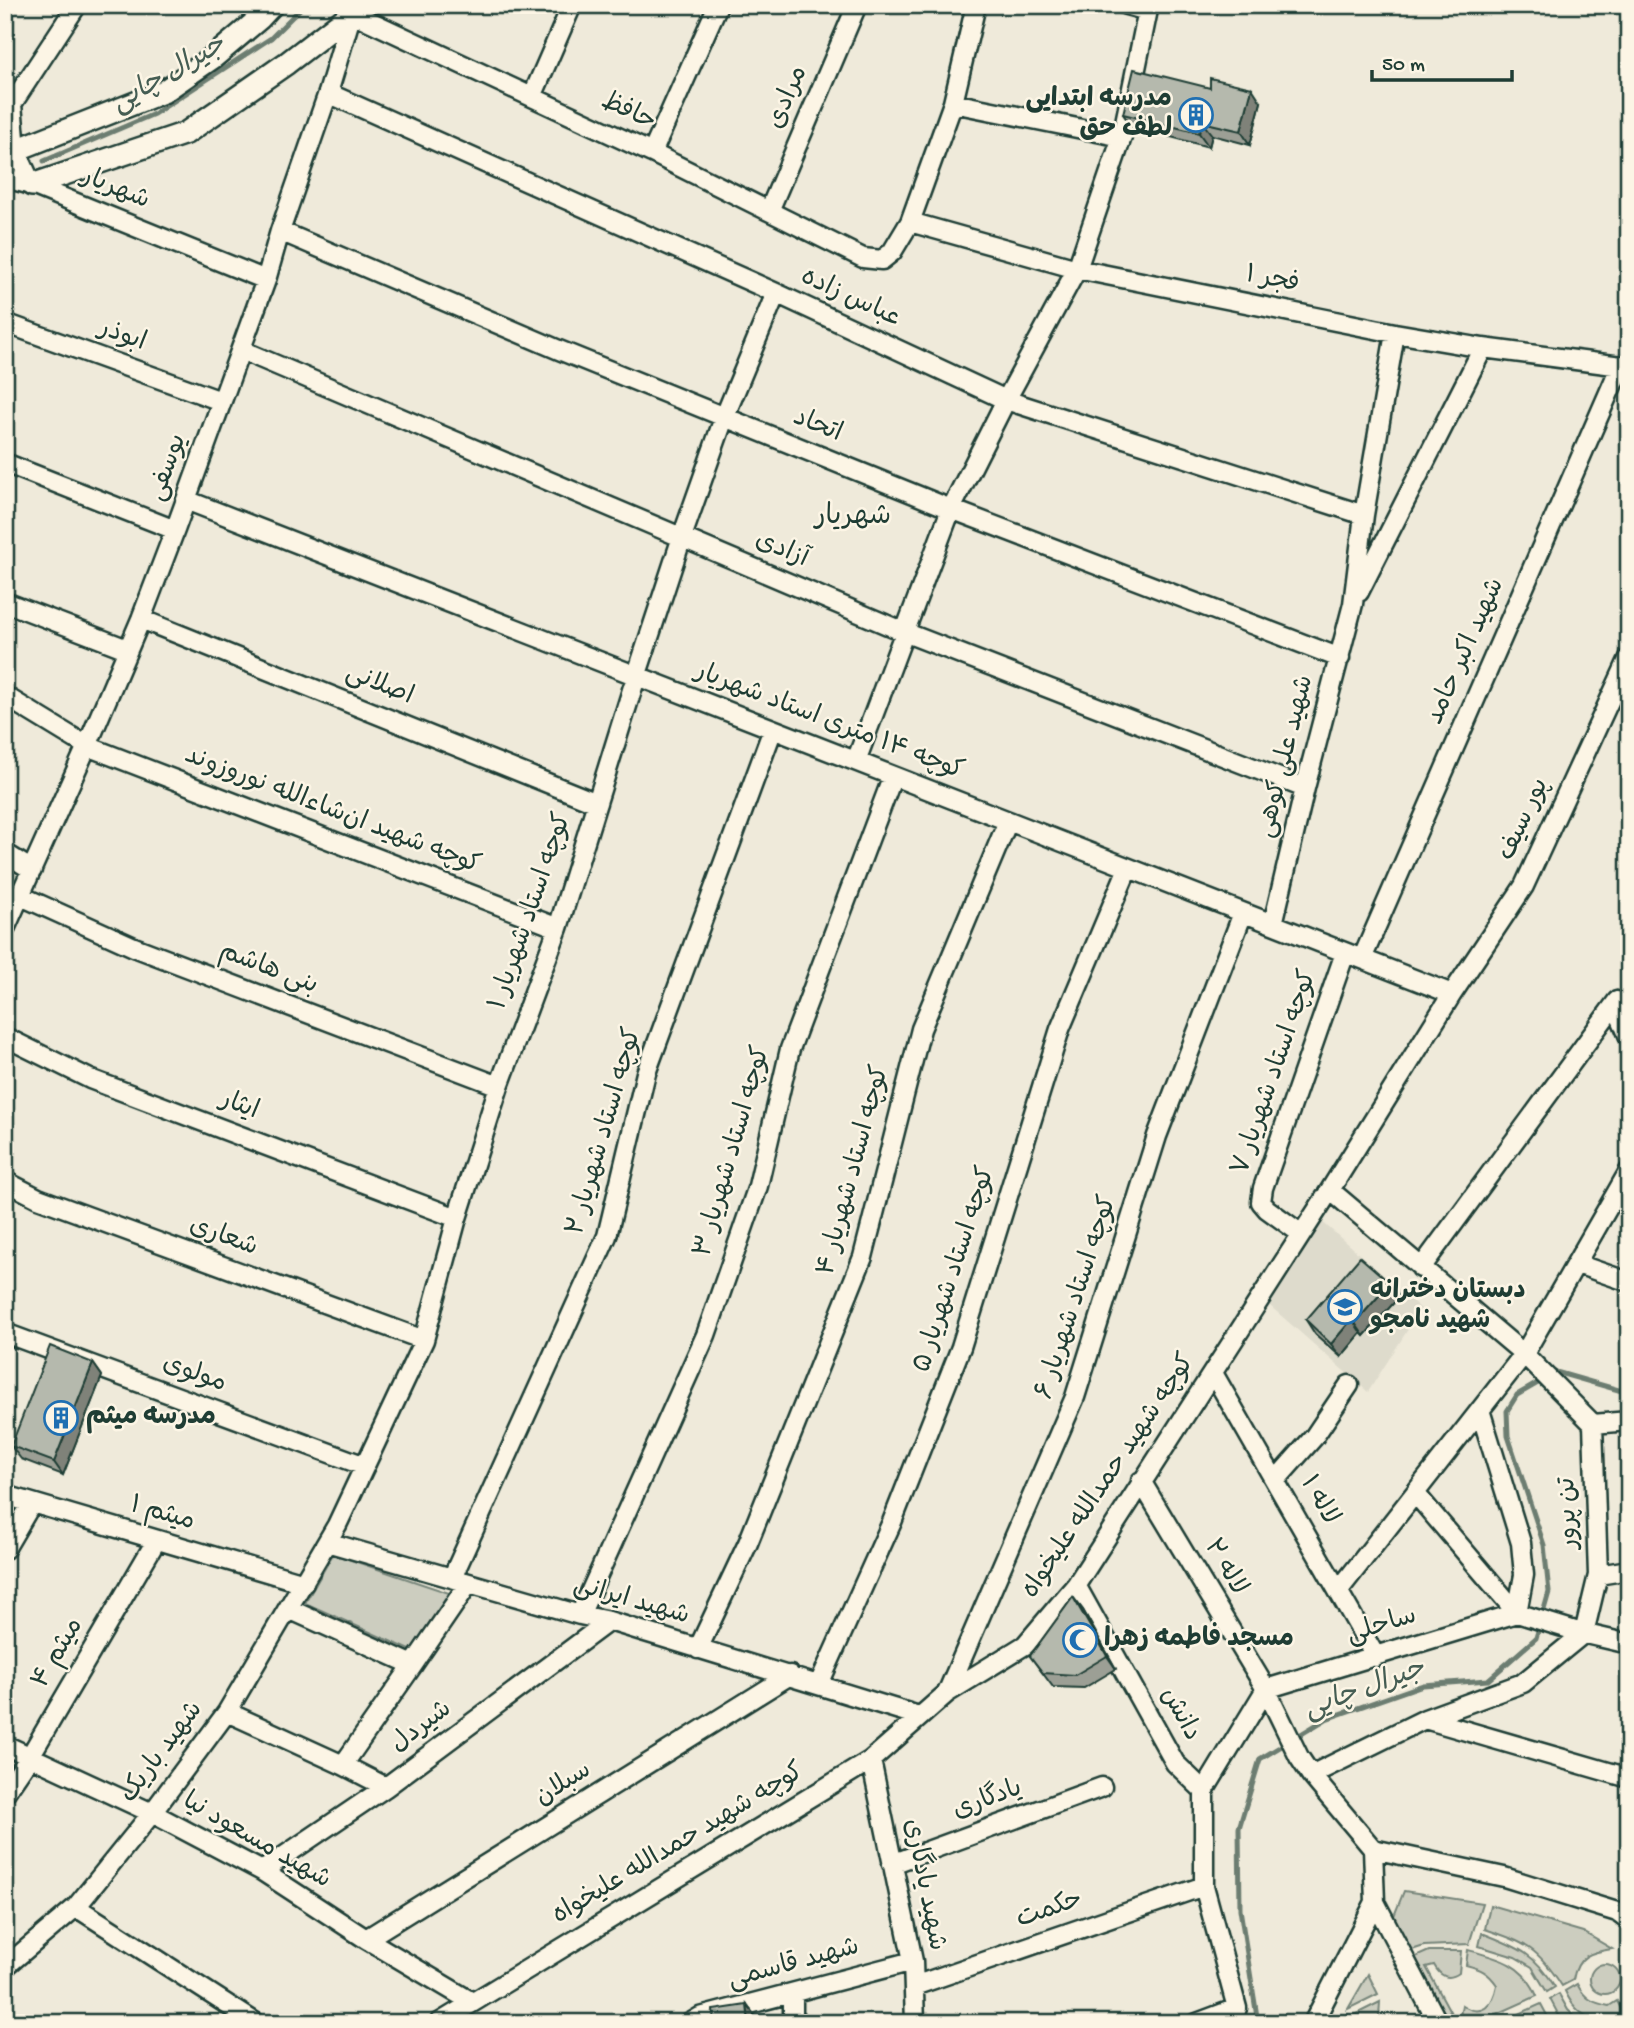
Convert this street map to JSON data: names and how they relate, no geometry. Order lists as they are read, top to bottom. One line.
{"streets":{"street":["مرادی","حافظ","شهریار","فجر ۱","عباس زاده","ابوذر","اتحاد","یوسفی","آزادی","شهید اکبر حامد","اصلانی","کوچه ۱۴ متری استاد شهریار","شهید علی کوهی","کوچه شهید ان‌شاءالله نوروزوند","پور سیف","کوچه استاد شهریار ۱","بنی هاشم","کوچه استاد شهریار ۷","ایثار","کوچه استاد شهریار ۲","کوچه استاد شهریار ۳","کوچه استاد شهریار ۴","شعاری","کوچه استاد شهریار ۵","کوچه استاد شهریار ۶","مولوی","کوچه شهید حمدالله علیخواه","لاله ۱","تن پرور","میثم ۱","لاله ۲","شهید ایرانی","ساحلی","میثم ۴","دانش","شیردل","شهید باریک","سبلان","یادگاری","شهید مسعود نیا","شهید یادگاری","حکمت","شهید قاسمی"]},"crossings":[["مرادی","حافظ"],["حافظ","فجر ۱"],["حافظ","یوسفی"],["شهریار","یوسفی"],["فجر ۱","شهید اکبر حامد"],["فجر ۱","شهید علی کوهی"],["عباس زاده","یوسفی"],["عباس زاده","شهید علی کوهی"],["عباس زاده","کوچه استاد شهریار ۱"],["ابوذر","یوسفی"],["اتحاد","یوسفی"],["اتحاد","شهید علی کوهی"],["اتحاد","کوچه استاد شهریار ۱"],["یوسفی","آزادی"],["یوسفی","اصلانی"],["یوسفی","کوچه ۱۴ متری استاد شهریار"],["یوسفی","کوچه شهید ان‌شاءالله نوروزوند"],["یوسفی","بنی هاشم"],["آزادی","شهید علی کوهی"],["آزادی","کوچه استاد شهریار ۱"],["شهید اکبر حامد","کوچه ۱۴ متری استاد شهریار"],["شهید اکبر حامد","کوچه استاد شهریار ۷"],["اصلانی","کوچه استاد شهریار ۱"],["کوچه ۱۴ متری استاد شهریار","شهید علی کوهی"],["کوچه ۱۴ متری استاد شهریار","پور سیف"],["کوچه ۱۴ متری استاد شهریار","کوچه استاد شهریار ۱"],["کوچه ۱۴ متری استاد شهریار","کوچه استاد شهریار ۷"],["کوچه ۱۴ متری استاد شهریار","کوچه استاد شهریار ۲"],["کوچه ۱۴ متری استاد شهریار","کوچه استاد شهریار ۳"],["کوچه ۱۴ متری استاد شهریار","کوچه استاد شهریار ۴"],["کوچه ۱۴ متری استاد شهریار","کوچه استاد شهریار ۵"],["کوچه ۱۴ متری استاد شهریار","کوچه استاد شهریار ۶"],["کوچه ۱۴ متری استاد شهریار","کوچه شهید حمدالله علیخواه"],["کوچه شهید ان‌شاءالله نوروزوند","کوچه استاد شهریار ۱"],["پور سیف","کوچه شهید حمدالله علیخواه"],["کوچه استاد شهریار ۱","بنی هاشم"],["کوچه استاد شهریار ۱","ایثار"],["کوچه استاد شهریار ۱","شعاری"],["کوچه استاد شهریار ۱","مولوی"],["کوچه استاد شهریار ۱","شهید ایرانی"],["کوچه استاد شهریار ۱","شهید باریک"],["کوچه استاد شهریار ۷","کوچه شهید حمدالله علیخواه"],["کوچه استاد شهریار ۲","شهید ایرانی"],["کوچه استاد شهریار ۳","شهید ایرانی"],["کوچه استاد شهریار ۴","شهید ایرانی"],["کوچه استاد شهریار ۵","شهید ایرانی"],["کوچه استاد شهریار ۶","کوچه شهید حمدالله علیخواه"],["کوچه شهید حمدالله علیخواه","لاله ۱"],["کوچه شهید حمدالله علیخواه","لاله ۲"],["کوچه شهید حمدالله علیخواه","شهید ایرانی"],["کوچه شهید حمدالله علیخواه","دانش"],["کوچه شهید حمدالله علیخواه","شهید مسعود نیا"],["کوچه شهید حمدالله علیخواه","شهید یادگاری"],["لاله ۱","ساحلی"],["میثم ۱","میثم ۴"],["میثم ۱","شهید باریک"],["لاله ۲","ساحلی"],["شهید ایرانی","شیردل"],["شهید ایرانی","شهید باریک"],["شهید ایرانی","سبلان"],["میثم ۴","شهید مسعود نیا"],["شیردل","شهید مسعود نیا"],["شهید باریک","شهید مسعود نیا"],["سبلان","شهید مسعود نیا"],["یادگاری","شهید یادگاری"],["شهید یادگاری","حکمت"],["شهید یادگاری","شهید قاسمی"]],"districts":["شهریار"],"water":["جیرال چایی"],"places":{"building":["مدرسه ابتدایی لطف حق","مدرسه میثم"],"school or university":["دبستان دخترانه شهید نامجو"],"mosque":["مسجد فاطمه زهرا"]},"scale_bar":"50 m"}
